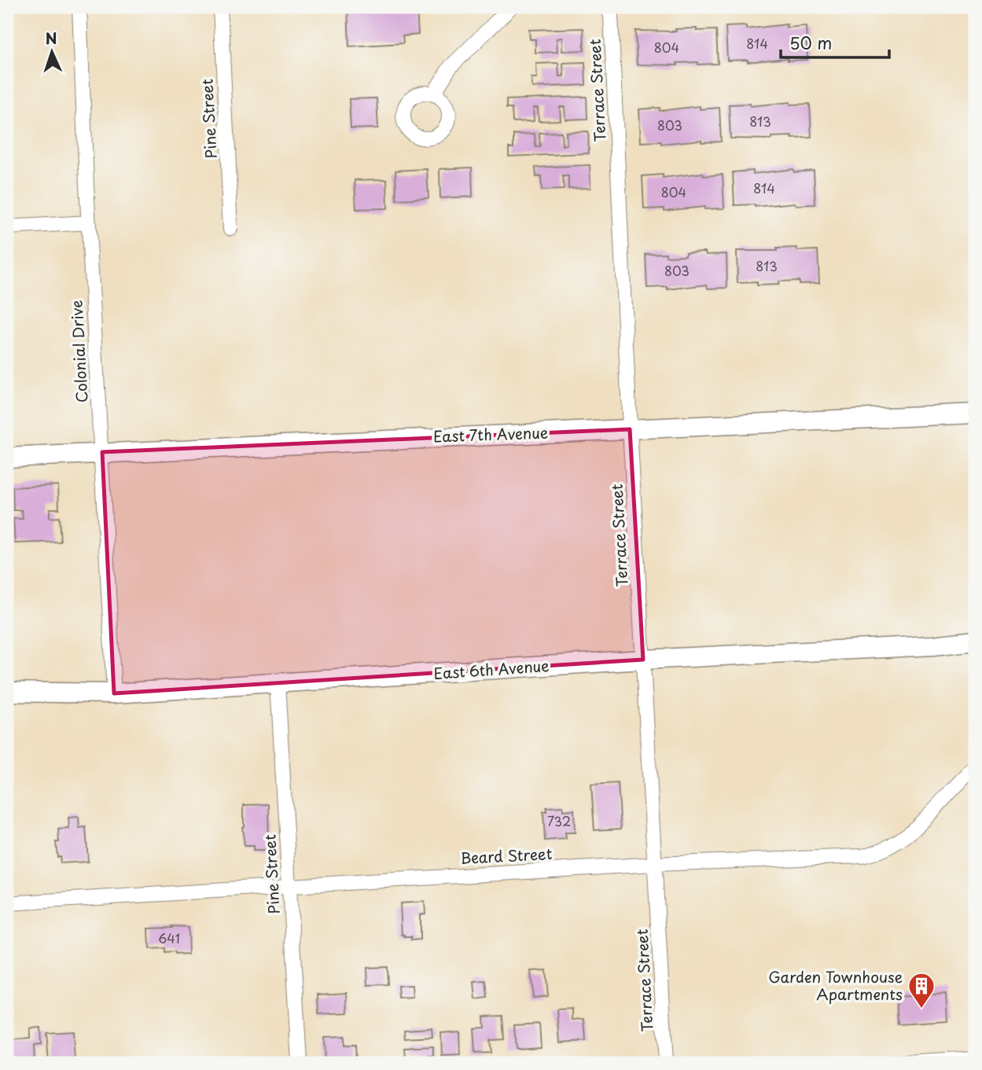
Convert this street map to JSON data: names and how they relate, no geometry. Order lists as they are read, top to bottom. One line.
{"streets":{"street":["Terrace Street","Pine Street","Colonial Drive","East 7th Avenue","East 6th Avenue","Beard Street"]},"crossings":[["Terrace Street","East 7th Avenue"],["Terrace Street","East 6th Avenue"],["Terrace Street","Beard Street"],["Pine Street","East 6th Avenue"],["Pine Street","Beard Street"],["Colonial Drive","East 7th Avenue"],["Colonial Drive","East 6th Avenue"]],"places":{"building":["Garden Townhouse Apartments"]},"house_numbers":["814","804","813","803","814","804","813","803","732","641"],"scale_bar":"50 m","north":"top"}
